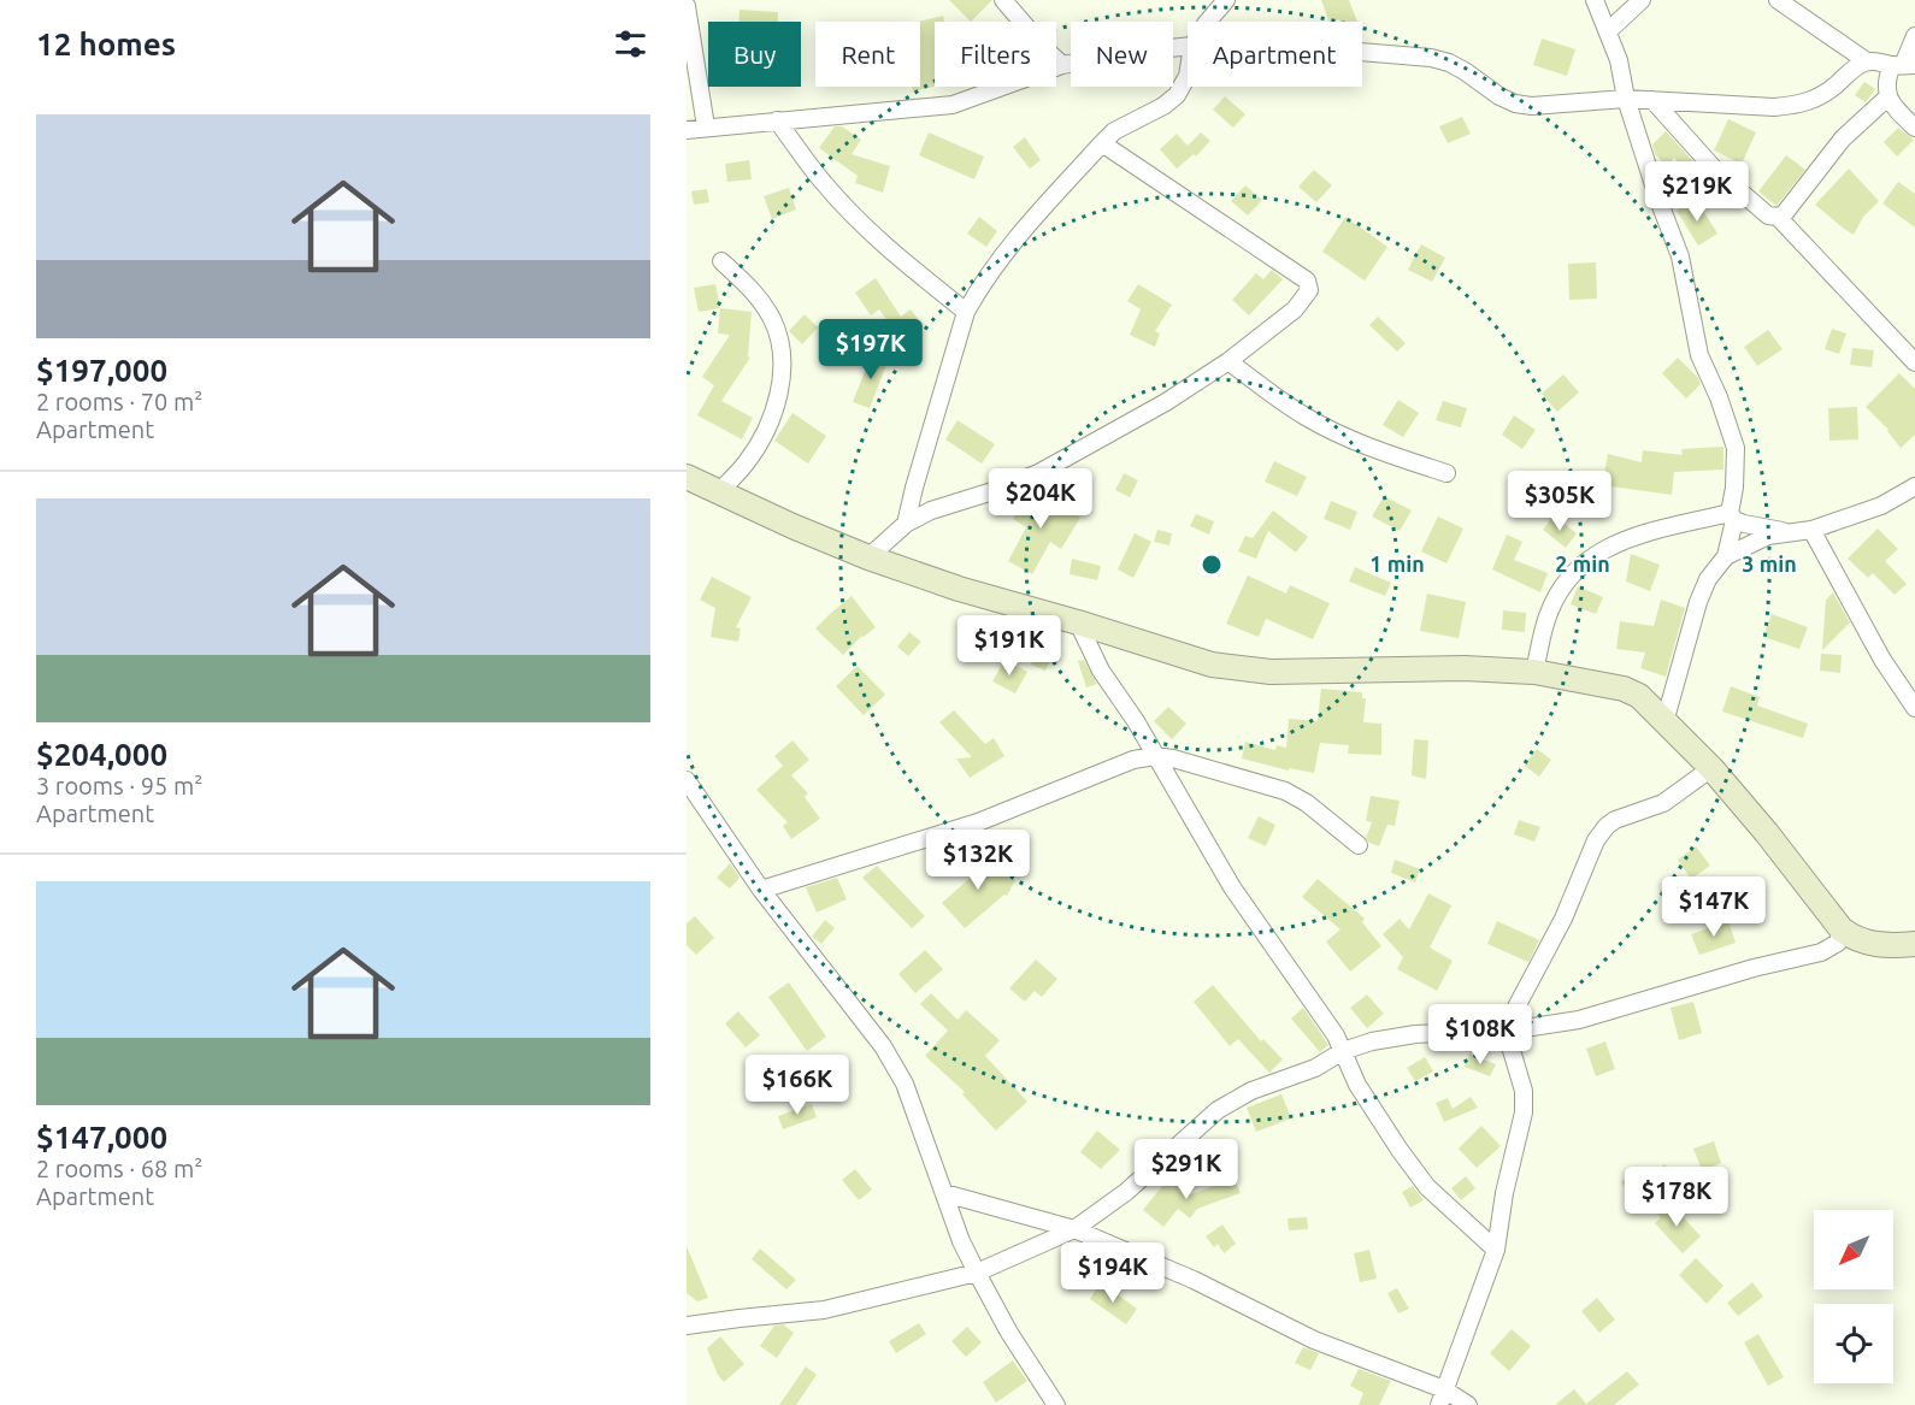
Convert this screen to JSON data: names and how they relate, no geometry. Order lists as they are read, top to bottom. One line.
{"north":"bottom left","page":{"heading":"12 homes","chip":["Buy","Rent","Filters","New","Apartment"],"list":[{"name":"$197,000","note":"2 rooms · 70 m² · Apartment"},{"name":"$204,000","note":"3 rooms · 95 m² · Apartment"},{"name":"$147,000","note":"2 rooms · 68 m² · Apartment"}],"price":["$219K","$197K","$204K","$305K","$191K","$132K","$147K","$108K","$166K","$291K","$178K","$194K"]},"rings":["1 min","2 min","3 min"]}
